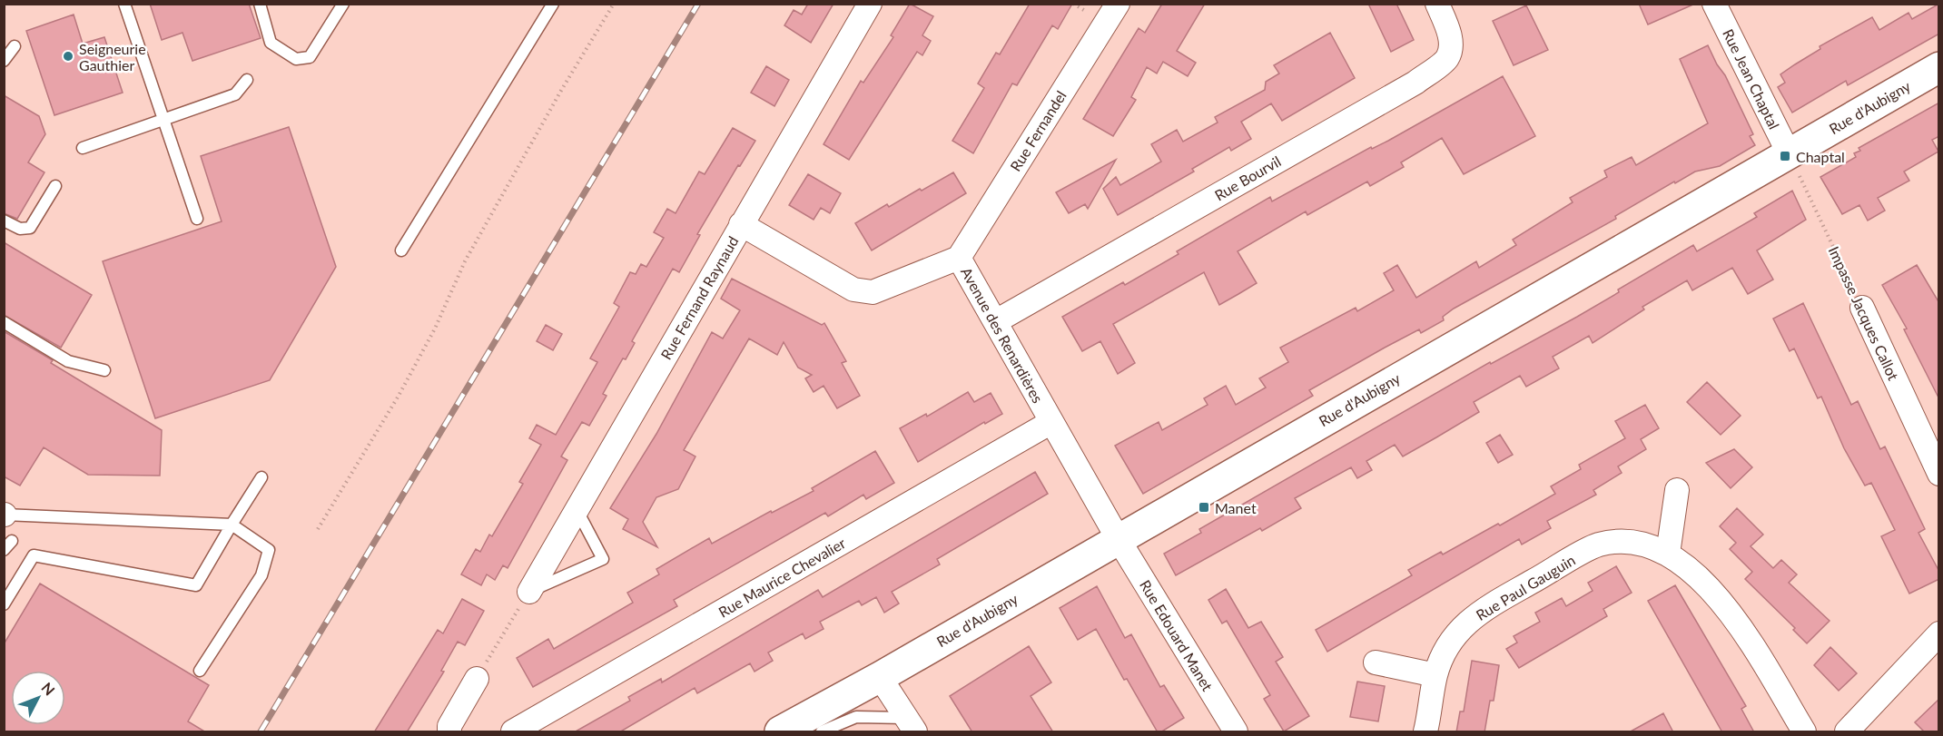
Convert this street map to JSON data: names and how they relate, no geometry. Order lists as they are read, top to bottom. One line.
{"streets":{"main road":["Rue d'Aubigny"],"street":["Rue Jean Chaptal","Rue Fernandel","Rue Bourvil","Rue Fernand Raynaud","Impasse Jacques Callot","Avenue des Renardières","Rue Maurice Chevalier","Rue Paul Gauguin","Rue Edouard Manet"]},"crossings":[["Rue Jean Chaptal","Rue d'Aubigny"],["Rue Jean Chaptal","Impasse Jacques Callot"],["Rue d'Aubigny","Impasse Jacques Callot"],["Rue d'Aubigny","Avenue des Renardières"],["Rue d'Aubigny","Rue Edouard Manet"],["Rue Fernandel","Avenue des Renardières"],["Rue Bourvil","Avenue des Renardières"],["Rue Fernand Raynaud","Avenue des Renardières"],["Avenue des Renardières","Rue Maurice Chevalier"],["Avenue des Renardières","Rue Edouard Manet"]],"places":{"other":["Seigneurie Gauthier"],"transit":["Chaptal","Manet"]},"north":"top right"}
